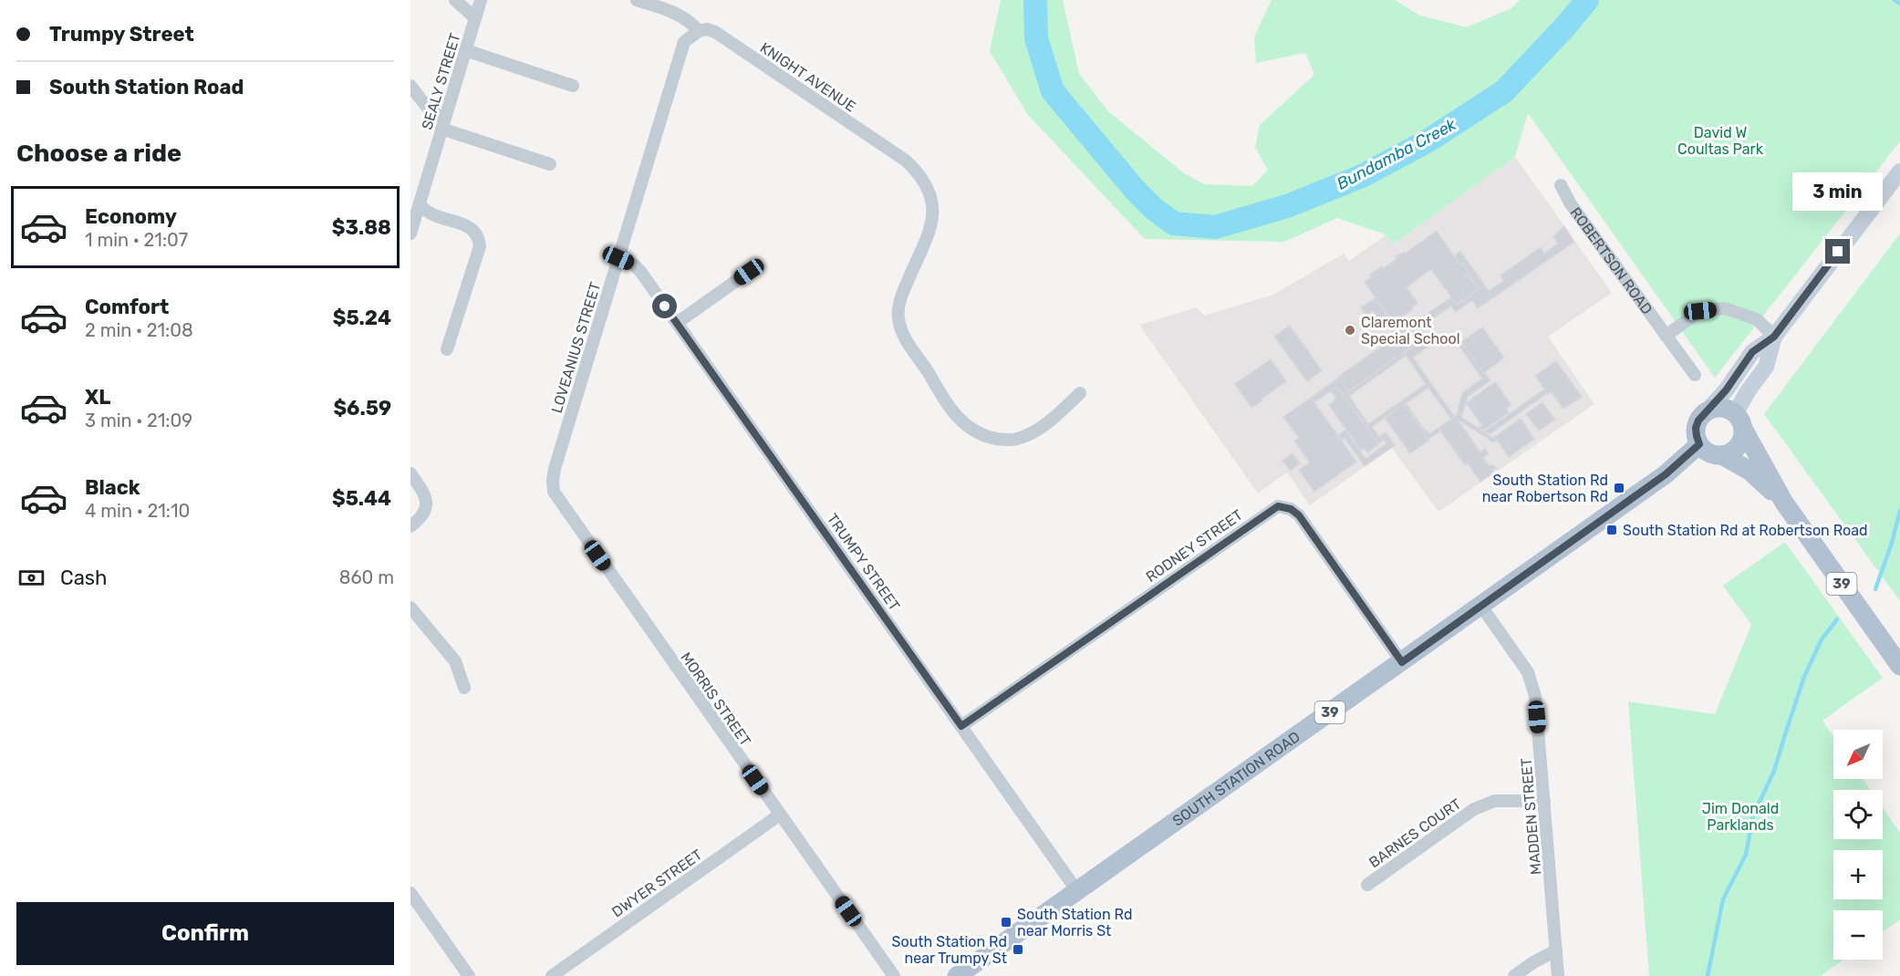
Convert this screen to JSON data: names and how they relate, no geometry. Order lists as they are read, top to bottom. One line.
{"streets":{"main road":["39","SOUTH STATION ROAD"],"street":["KNIGHT AVENUE","SEALY STREET","ROBERTSON ROAD","LOVEANIUS STREET","RODNEY STREET","TRUMPY STREET","MORRIS STREET","MADDEN STREET","BARNES COURT","DWYER STREET"]},"crossings":[["KNIGHT AVENUE","LOVEANIUS STREET"],["LOVEANIUS STREET","TRUMPY STREET"],["LOVEANIUS STREET","MORRIS STREET"],["RODNEY STREET","TRUMPY STREET"],["RODNEY STREET","SOUTH STATION ROAD"],["TRUMPY STREET","SOUTH STATION ROAD"],["39","SOUTH STATION ROAD"],["MORRIS STREET","DWYER STREET"],["SOUTH STATION ROAD","MADDEN STREET"],["MADDEN STREET","BARNES COURT"]],"water":["Bundamba Creek"],"parks":["David W Coultas Park","Jim Donald Parklands"],"places":{"other":["Claremont Special School"],"transit":["South Station Rd near Robertson Rd","South Station Rd at Robertson Road","South Station Rd near Morris St","South Station Rd near Trumpy St"]},"north":"bottom left","page":{"banner":["Trumpy Street","South Station Road"],"heading":"Choose a ride","bubble":"3 min","list":[{"name":"Economy","note":"1 min · 21:07","value":"$3.88"},{"name":"Comfort","note":"2 min · 21:08","value":"$5.24"},{"name":"XL","note":"3 min · 21:09","value":"$6.59"},{"name":"Black","note":"4 min · 21:10","value":"$5.44"}],"pay":["Cash","860 m"],"map_buttons":["+","−"],"buttons":"Confirm"}}
